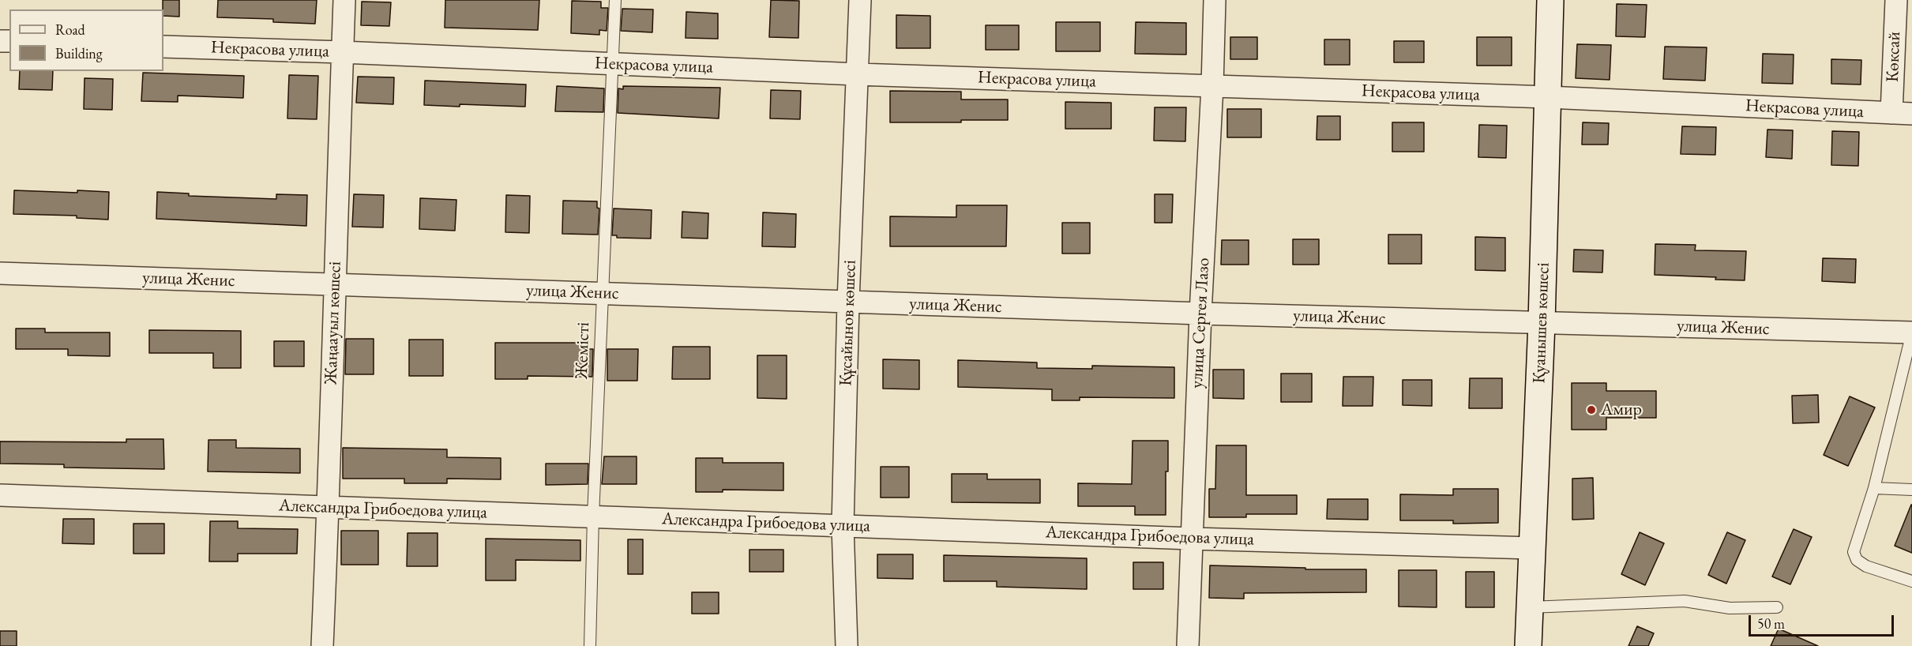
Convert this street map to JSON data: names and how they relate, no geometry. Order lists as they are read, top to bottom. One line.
{"streets":{"street":["Некрасова улица","Көксай","улица Женис","Жаңаауыл көшесі","Құсайынов көшесі","улица Сергея Лазо","Қуанышев көшесі","Александра Грибоедова улица"],"lane":["Жемісті"]},"crossings":[["Некрасова улица","Көксай"],["Некрасова улица","Жаңаауыл көшесі"],["Некрасова улица","Құсайынов көшесі"],["Некрасова улица","улица Сергея Лазо"],["Некрасова улица","Қуанышев көшесі"],["Некрасова улица","Жемісті"],["улица Женис","Жаңаауыл көшесі"],["улица Женис","Құсайынов көшесі"],["улица Женис","улица Сергея Лазо"],["улица Женис","Қуанышев көшесі"],["улица Женис","Жемісті"],["Жаңаауыл көшесі","Александра Грибоедова улица"],["Құсайынов көшесі","Александра Грибоедова улица"],["улица Сергея Лазо","Александра Грибоедова улица"],["Қуанышев көшесі","Александра Грибоедова улица"],["Жемісті","Александра Грибоедова улица"]],"places":["Амир"],"legend":["Road","Building"],"scale_bar":"50 m"}
